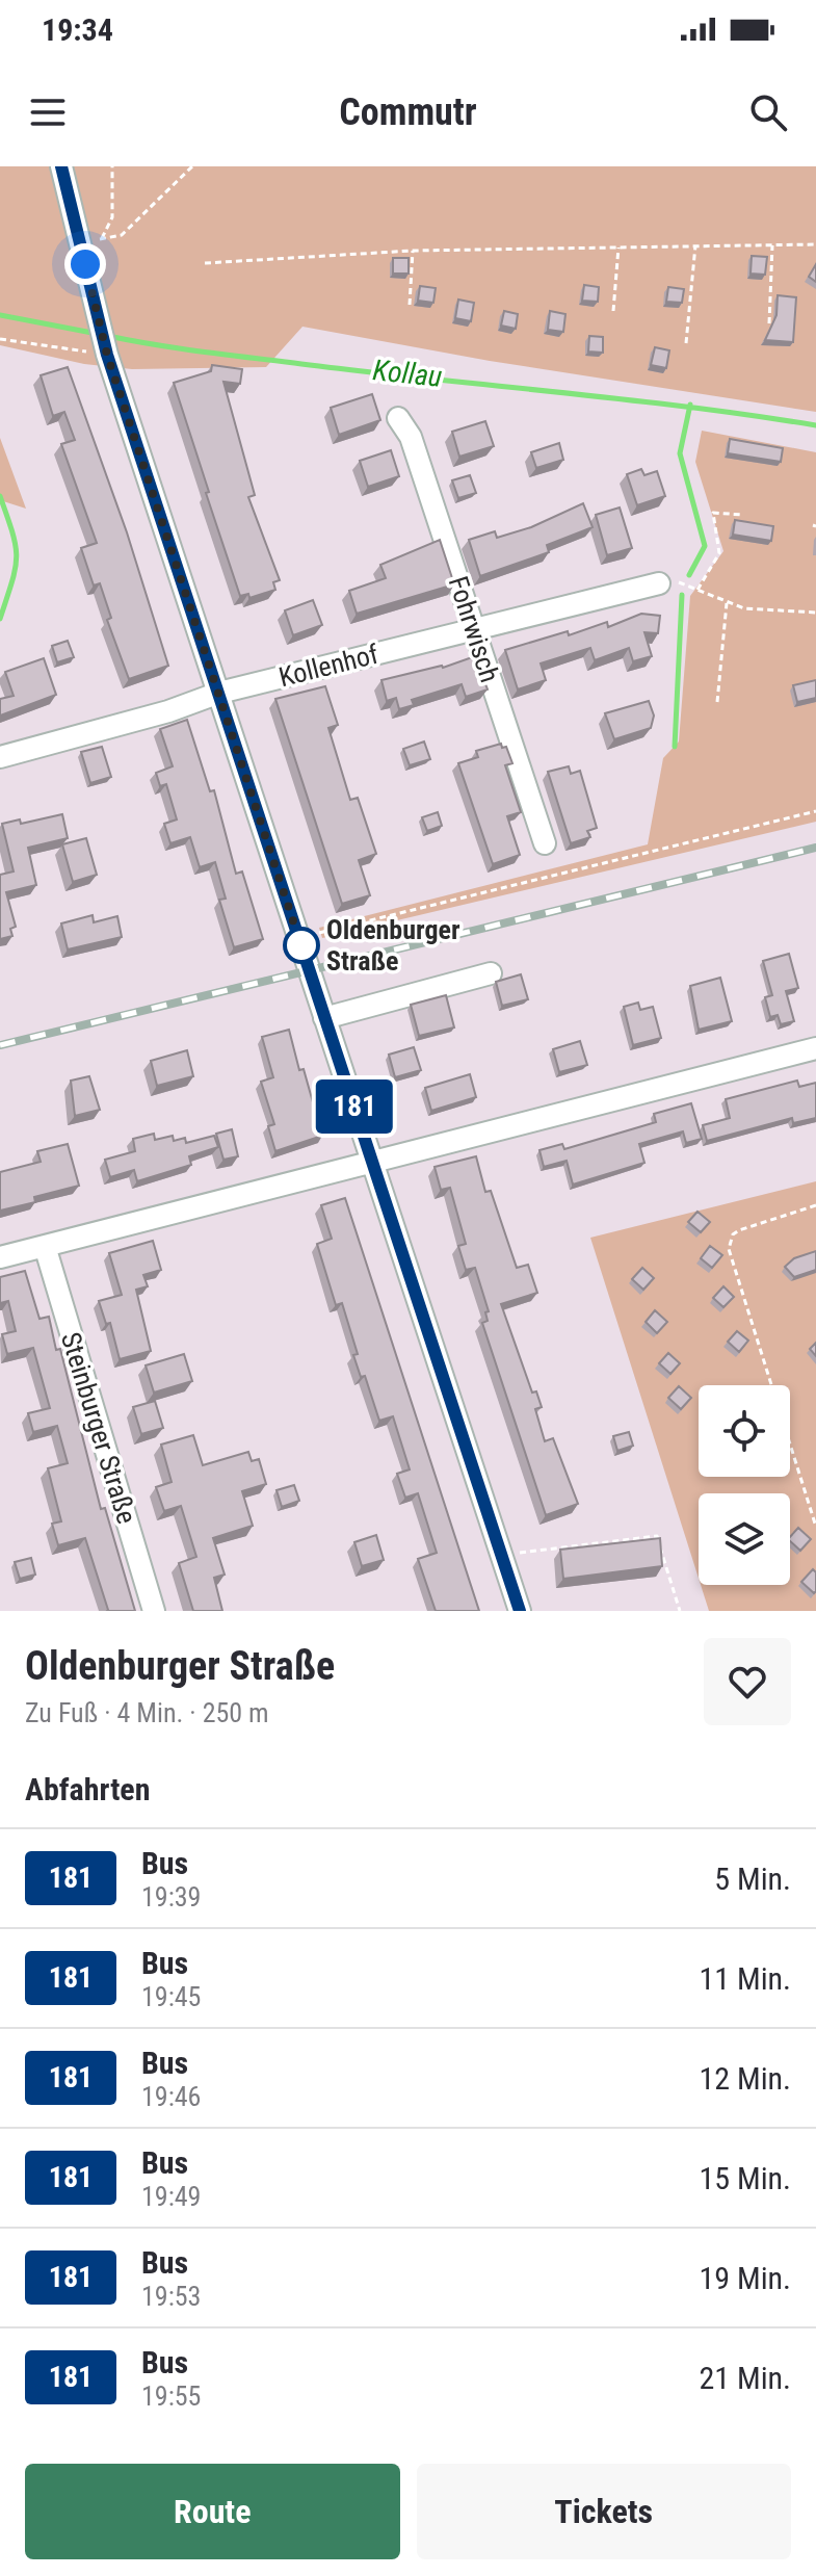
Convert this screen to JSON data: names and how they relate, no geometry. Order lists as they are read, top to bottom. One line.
{"streets":{"street":["Fohrwisch","Kollenhof","Steinburger Straße"]},"crossings":[["Fohrwisch","Kollenhof"]],"water":["Kollau"],"places":["Oldenburger Straße"],"lines":["bus line 181"],"page":{"status":"19:34","header":"Commutr","on_map":"181","heading":[["Oldenburger Straße","Zu Fuß · 4 Min. · 250 m"],"Abfahrten"],"list":[{"mark":"181","name":"Bus","note":"19:39","value":"5 Min."},{"mark":"181","name":"Bus","note":"19:45","value":"11 Min."},{"mark":"181","name":"Bus","note":"19:46","value":"12 Min."},{"mark":"181","name":"Bus","note":"19:49","value":"15 Min."},{"mark":"181","name":"Bus","note":"19:53","value":"19 Min."},{"mark":"181","name":"Bus","note":"19:55","value":"21 Min."}],"buttons":["Route","Tickets"]}}
